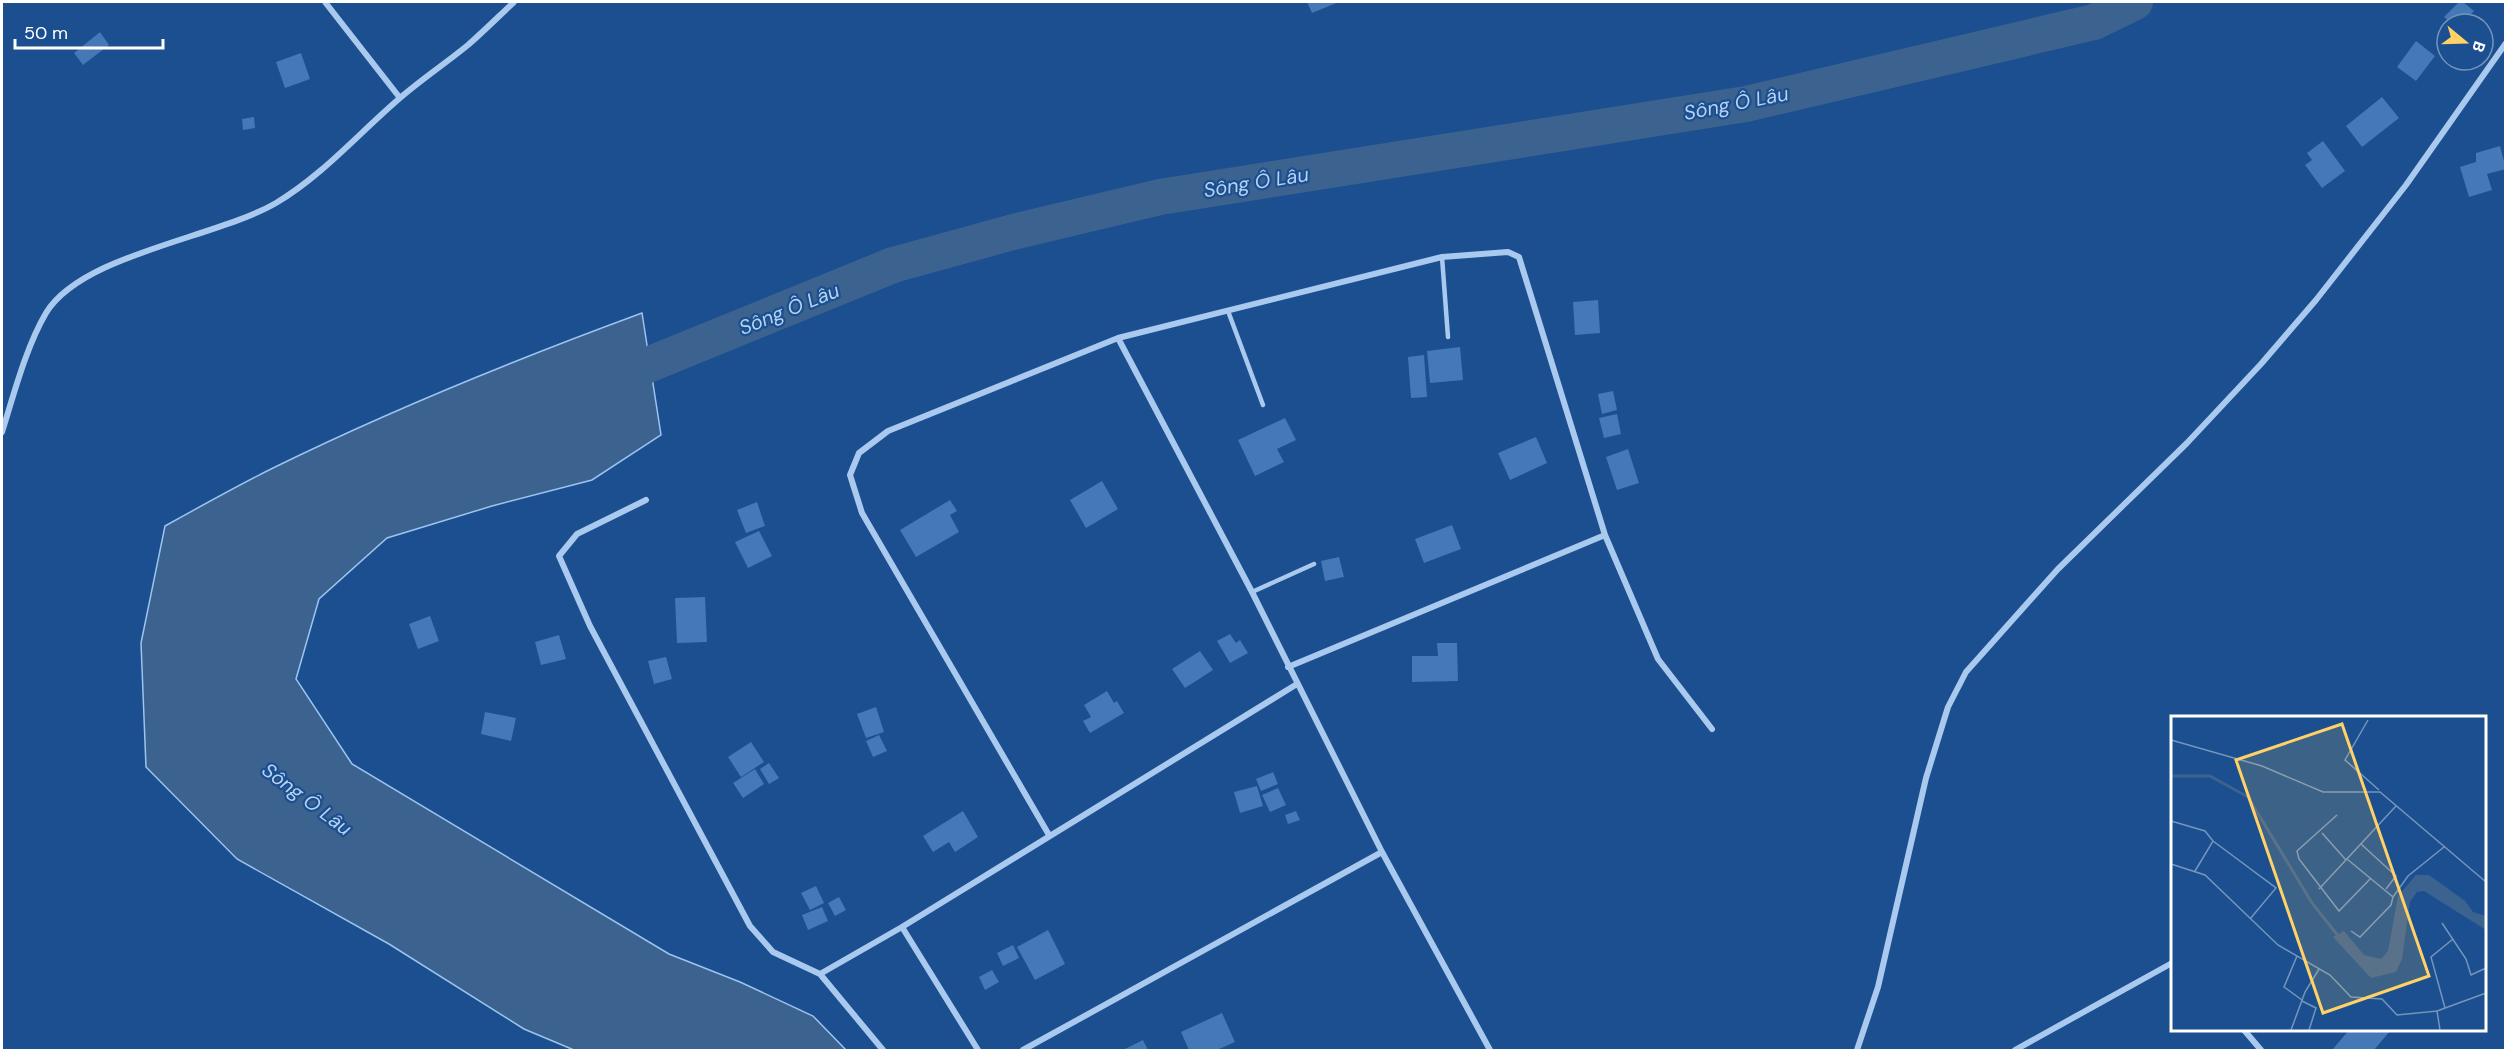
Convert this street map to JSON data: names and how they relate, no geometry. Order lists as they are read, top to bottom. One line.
{"water":["Sông Ô Lâu"],"scale_bar":"50 m","north":"right"}
